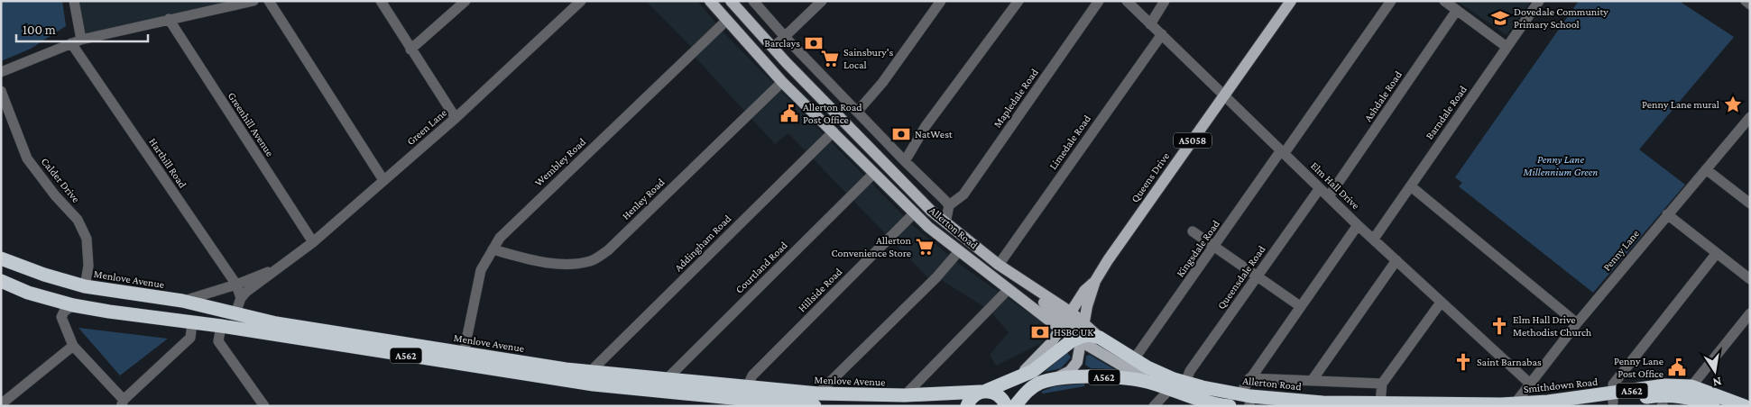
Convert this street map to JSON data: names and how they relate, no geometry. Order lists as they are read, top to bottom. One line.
{"streets":{"highway":["Queens Drive","Allerton Road","Menlove Avenue","A562","Smithdown Road"],"main road":["A5058"],"street":["Ashdale Road","Mapledale Road","Barndale Road","Greenhill Avenue","Green Lane","Limedale Road","Wembley Road","Harthill Road","Calder Drive","Elm Hall Drive","Henley Road","Addingham Road","Kingsdale Road","Penny Lane","Courtland Road","Queensdale Road","Hillside Road"]},"crossings":[["Ashdale Road","Elm Hall Drive"],["Mapledale Road","Allerton Road"],["Barndale Road","Elm Hall Drive"],["Greenhill Avenue","Green Lane"],["Green Lane","Harthill Road"],["Green Lane","Menlove Avenue"],["Limedale Road","Elm Hall Drive"],["Limedale Road","Allerton Road"],["Wembley Road","Henley Road"],["Wembley Road","Allerton Road"],["Wembley Road","Menlove Avenue"],["Queens Drive","Elm Hall Drive"],["Queens Drive","Allerton Road"],["Queens Drive","Menlove Avenue"],["Queens Drive","A562"],["Calder Drive","Menlove Avenue"],["Elm Hall Drive","Kingsdale Road"],["Elm Hall Drive","Penny Lane"],["Elm Hall Drive","Queensdale Road"],["Henley Road","Allerton Road"],["Allerton Road","Addingham Road"],["Allerton Road","Kingsdale Road"],["Allerton Road","Courtland Road"],["Allerton Road","Queensdale Road"],["Allerton Road","Hillside Road"],["Allerton Road","A562"],["Allerton Road","Smithdown Road"],["Addingham Road","Menlove Avenue"],["Penny Lane","Smithdown Road"],["Courtland Road","Menlove Avenue"],["Menlove Avenue","Hillside Road"],["Menlove Avenue","A562"]],"parks":["Penny Lane Millennium Green"],"places":{"school or university":["Dovedale Community Primary School"],"bank":["Barclays","NatWest","HSBC UK"],"supermarket":["Sainsbury's Local","Allerton Convenience Store"],"place":["Penny Lane mural"],"public building":["Allerton Road Post Office","Penny Lane Post Office"],"church":["Elm Hall Drive Methodist Church","Saint Barnabas"]},"scale_bar":"100 m","north":"bottom"}
